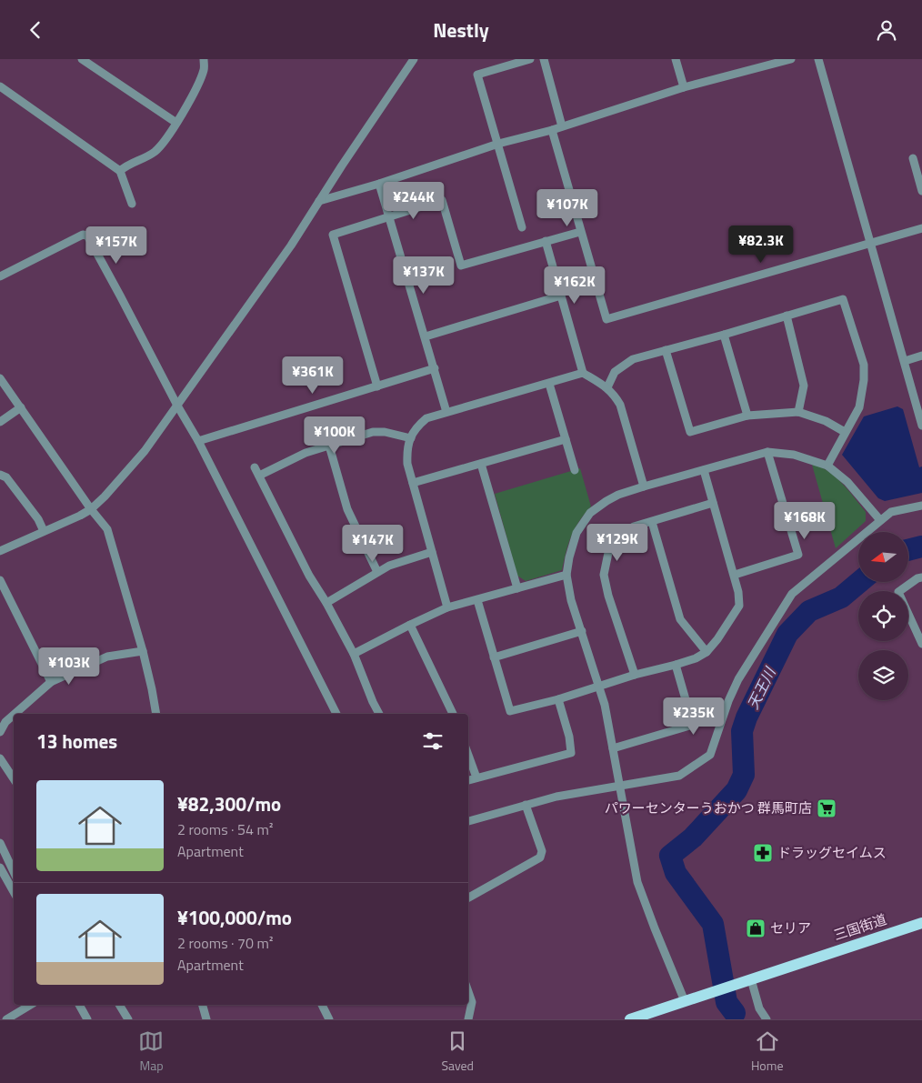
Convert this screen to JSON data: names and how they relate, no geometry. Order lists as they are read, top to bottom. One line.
{"streets":{"main road":["三国街道"]},"water":["天王川"],"places":{"supermarket":["パワーセンターうおかつ 群馬町店"],"pharmacy":["ドラッグセイムス"],"shop":["セリア"]},"north":"left","page":{"header":"Nestly","price":["¥244K","¥107K","¥82.3K","¥157K","¥137K","¥162K","¥361K","¥100K","¥168K","¥129K","¥147K","¥103K","¥235K"],"heading":"13 homes","list":[{"name":"¥82,300/mo","note":"2 rooms · 54 m² · Apartment"},{"name":"¥100,000/mo","note":"2 rooms · 70 m² · Apartment"}],"tabs":["Map","Saved","Home"]}}
